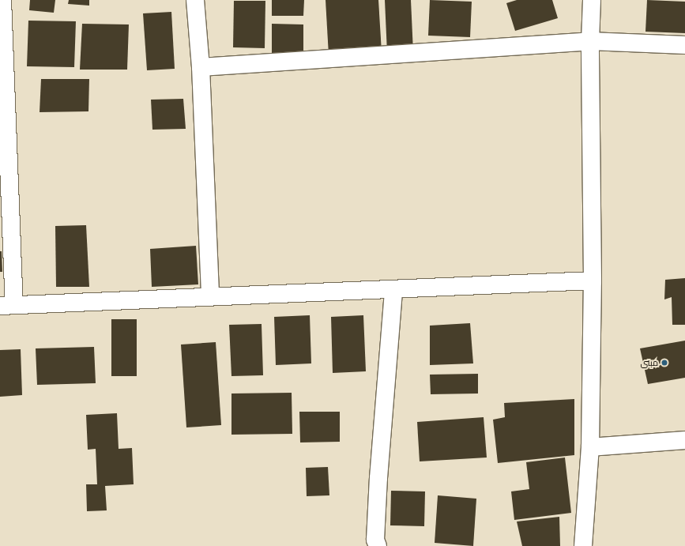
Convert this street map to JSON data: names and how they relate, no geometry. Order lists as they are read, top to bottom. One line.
{"places":["مبنى"]}
